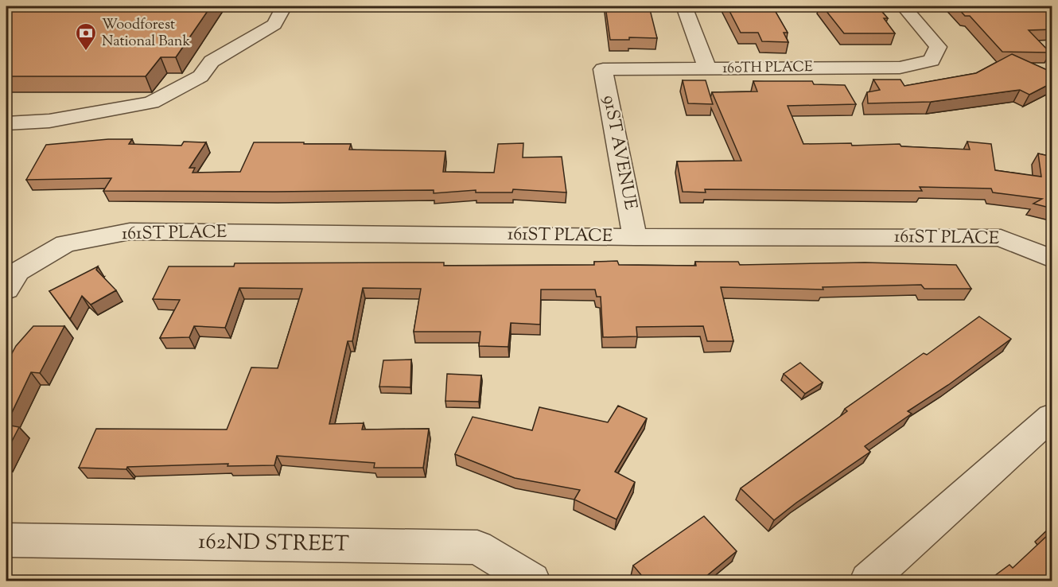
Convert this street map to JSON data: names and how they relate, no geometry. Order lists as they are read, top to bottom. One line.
{"streets":{"street":["160TH PLACE","91ST AVENUE","161ST PLACE","162ND STREET"]},"crossings":[["160TH PLACE","91ST AVENUE"],["91ST AVENUE","161ST PLACE"]],"places":{"bank":["Woodforest National Bank"]}}
